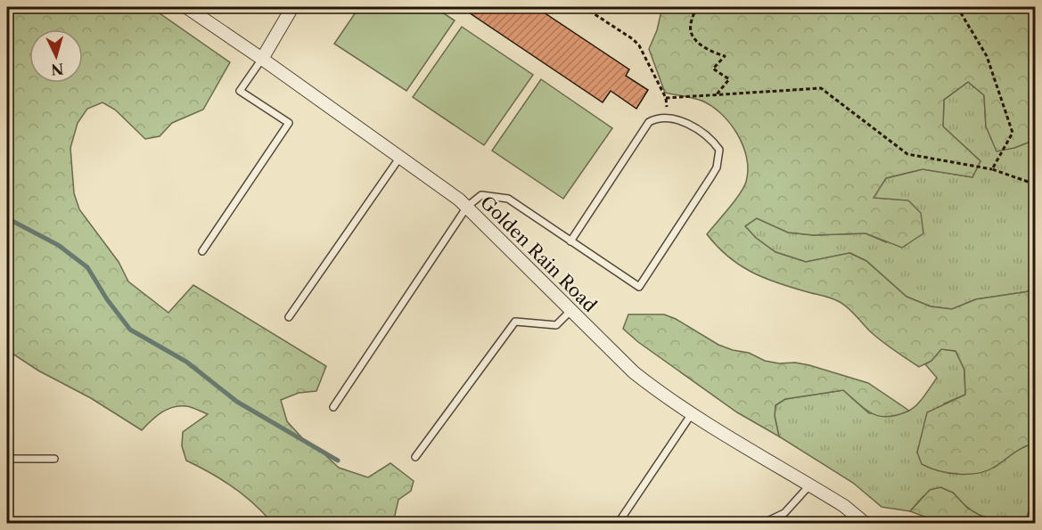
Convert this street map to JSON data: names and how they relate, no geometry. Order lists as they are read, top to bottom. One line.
{"streets":{"street":["Golden Rain Road"]},"north":"bottom"}
